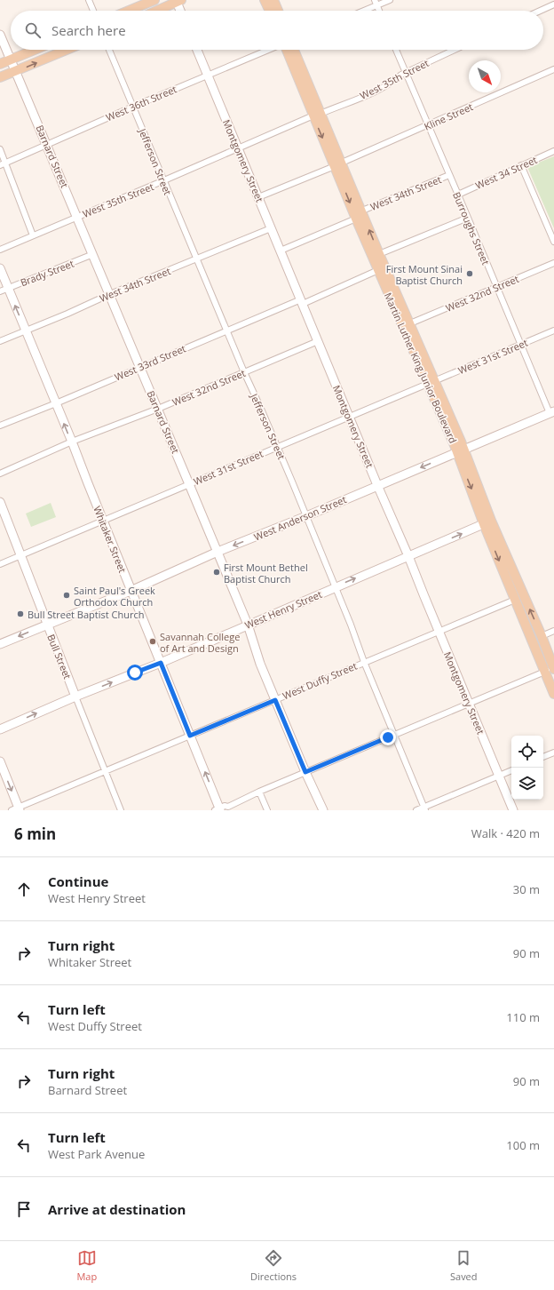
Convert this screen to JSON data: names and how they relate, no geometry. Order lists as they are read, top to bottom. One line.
{"streets":{"main road":["Barnard Street","Montgomery Street","Martin Luther King Junior Boulevard","West Anderson Street","Whitaker Street","West Henry Street","Bull Street"],"street":["West 35th Street","West 36th Street","Kline Street","Jefferson Street","West 34 Street","West 34th Street","Burroughs Street","Brady Street","West 32nd Street","West 31st Street","West 33rd Street","West Duffy Street"]},"crossings":[["West 35th Street","Barnard Street"],["West 35th Street","Montgomery Street"],["West 35th Street","Jefferson Street"],["West 35th Street","Burroughs Street"],["West 35th Street","Martin Luther King Junior Boulevard"],["West 36th Street","Barnard Street"],["West 36th Street","Montgomery Street"],["West 36th Street","Jefferson Street"],["Kline Street","Montgomery Street"],["Kline Street","Burroughs Street"],["Kline Street","Martin Luther King Junior Boulevard"],["Barnard Street","West 34th Street"],["Barnard Street","Brady Street"],["Barnard Street","West 32nd Street"],["Barnard Street","West 31st Street"],["Barnard Street","West 33rd Street"],["Barnard Street","West Anderson Street"],["Barnard Street","West Henry Street"],["Barnard Street","West Duffy Street"],["Montgomery Street","West 34th Street"],["Montgomery Street","West 32nd Street"],["Montgomery Street","West 31st Street"],["Montgomery Street","West 33rd Street"],["Montgomery Street","West Anderson Street"],["Montgomery Street","West Henry Street"],["Montgomery Street","West Duffy Street"],["Jefferson Street","West 34th Street"],["Jefferson Street","West 32nd Street"],["Jefferson Street","West 31st Street"],["Jefferson Street","West 33rd Street"],["Jefferson Street","West Anderson Street"],["Jefferson Street","West Henry Street"],["Jefferson Street","West Duffy Street"],["West 34 Street","Burroughs Street"],["West 34th Street","Burroughs Street"],["West 34th Street","Martin Luther King Junior Boulevard"],["West 34th Street","Whitaker Street"],["Burroughs Street","West 32nd Street"],["Burroughs Street","West 31st Street"],["Burroughs Street","West Anderson Street"],["Brady Street","Whitaker Street"],["West 32nd Street","Martin Luther King Junior Boulevard"],["West 32nd Street","Whitaker Street"],["West 31st Street","Martin Luther King Junior Boulevard"],["West 31st Street","Whitaker Street"],["West 31st Street","Bull Street"],["West 33rd Street","Martin Luther King Junior Boulevard"],["West 33rd Street","Whitaker Street"],["Martin Luther King Junior Boulevard","West Anderson Street"],["Martin Luther King Junior Boulevard","West Henry Street"],["Martin Luther King Junior Boulevard","West Duffy Street"],["West Anderson Street","Whitaker Street"],["West Anderson Street","Bull Street"],["Whitaker Street","West Henry Street"],["Whitaker Street","West Duffy Street"],["West Henry Street","Bull Street"],["Bull Street","West Duffy Street"]],"one_way":["West Anderson Street","West Henry Street"],"places":["First Mount Sinai Baptist Church","First Mount Bethel Baptist Church","Saint Paul's Greek Orthodox Church","Bull Street Baptist Church","Savannah College of Art and Design"],"north":"bottom right","page":{"search":"Search here","heading":["6 min","Walk · 420 m"],"list":[["Continue","West Henry Street","30 m"],["Turn right","Whitaker Street","90 m"],["Turn left","West Duffy Street","110 m"],["Turn right","Barnard Street","90 m"],["Turn left","West Park Avenue","100 m"],"Arrive at destination"],"nav":["Map","Directions","Saved"]}}
